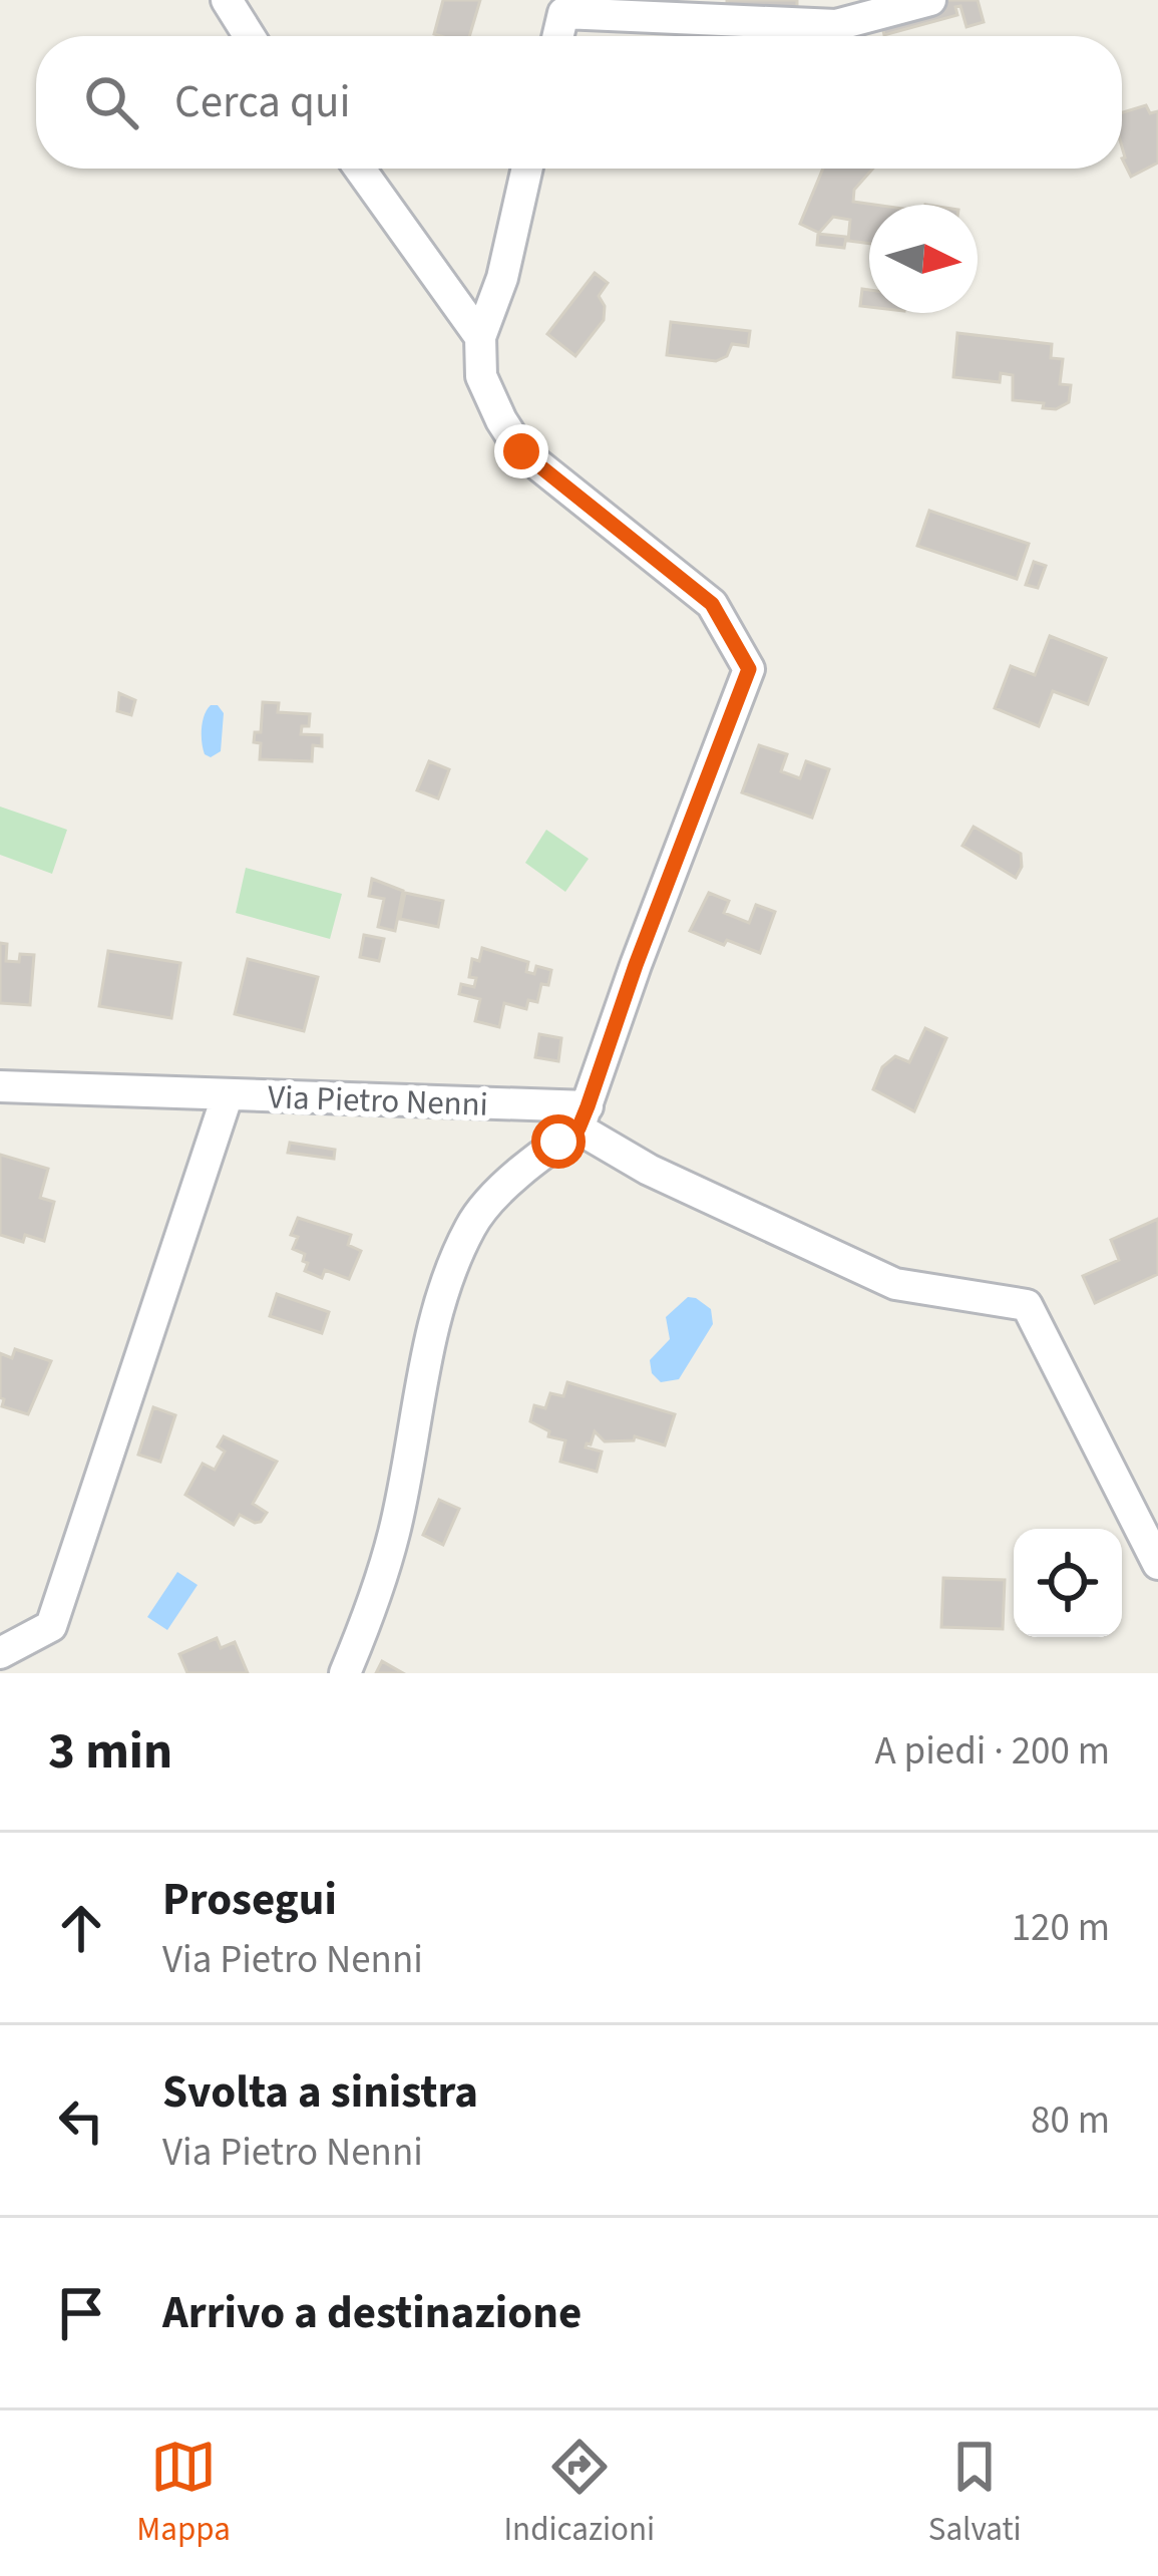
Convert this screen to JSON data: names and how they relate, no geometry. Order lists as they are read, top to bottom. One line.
{"streets":{"street":["Via Pietro Nenni"]},"north":"right","page":{"search":"Cerca qui","heading":["3 min","A piedi · 200 m"],"list":[["Prosegui","Via Pietro Nenni","120 m"],["Svolta a sinistra","Via Pietro Nenni","80 m"],"Arrivo a destinazione"],"nav":["Mappa","Indicazioni","Salvati"]}}
